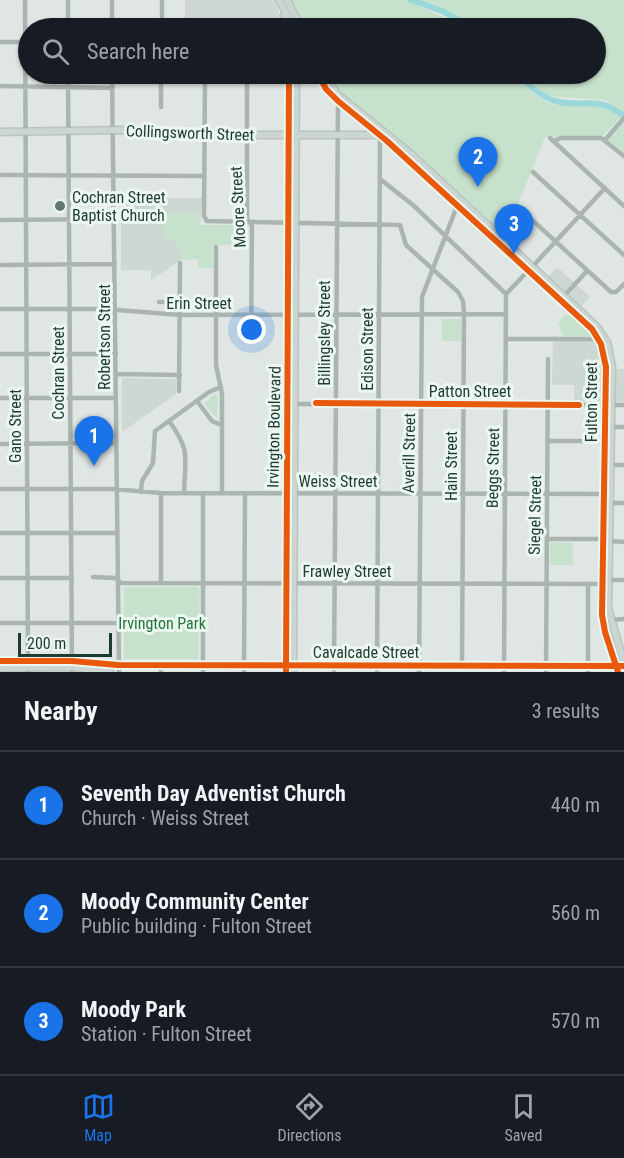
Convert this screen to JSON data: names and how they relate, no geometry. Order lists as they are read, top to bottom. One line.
{"streets":{"main road":["Collingsworth Street","Fulton Street","Irvington Boulevard","Cavalcade Street"],"street":["Moore Street","Erin Street","Billingsley Street","Robertson Street","Edison Street","Cochran Street","Patton Street","Gano Street","Averill Street","Hain Street","Beggs Street","Weiss Street","Siegel Street","Frawley Street"]},"crossings":[["Collingsworth Street","Moore Street"],["Collingsworth Street","Billingsley Street"],["Collingsworth Street","Robertson Street"],["Collingsworth Street","Edison Street"],["Collingsworth Street","Cochran Street"],["Collingsworth Street","Fulton Street"],["Collingsworth Street","Gano Street"],["Collingsworth Street","Irvington Boulevard"],["Moore Street","Erin Street"],["Erin Street","Billingsley Street"],["Erin Street","Robertson Street"],["Erin Street","Edison Street"],["Erin Street","Cochran Street"],["Erin Street","Gano Street"],["Erin Street","Irvington Boulevard"],["Erin Street","Averill Street"],["Erin Street","Hain Street"],["Erin Street","Beggs Street"],["Billingsley Street","Patton Street"],["Billingsley Street","Fulton Street"],["Billingsley Street","Weiss Street"],["Billingsley Street","Frawley Street"],["Billingsley Street","Cavalcade Street"],["Robertson Street","Weiss Street"],["Robertson Street","Frawley Street"],["Robertson Street","Cavalcade Street"],["Edison Street","Patton Street"],["Edison Street","Fulton Street"],["Edison Street","Hain Street"],["Edison Street","Weiss Street"],["Edison Street","Frawley Street"],["Edison Street","Cavalcade Street"],["Cochran Street","Weiss Street"],["Cochran Street","Cavalcade Street"],["Patton Street","Fulton Street"],["Patton Street","Irvington Boulevard"],["Patton Street","Averill Street"],["Patton Street","Hain Street"],["Patton Street","Beggs Street"],["Patton Street","Siegel Street"],["Fulton Street","Averill Street"],["Fulton Street","Weiss Street"],["Fulton Street","Frawley Street"],["Fulton Street","Cavalcade Street"],["Gano Street","Weiss Street"],["Gano Street","Cavalcade Street"],["Irvington Boulevard","Weiss Street"],["Irvington Boulevard","Frawley Street"],["Irvington Boulevard","Cavalcade Street"],["Averill Street","Hain Street"],["Averill Street","Weiss Street"],["Averill Street","Frawley Street"],["Averill Street","Cavalcade Street"],["Hain Street","Weiss Street"],["Hain Street","Frawley Street"],["Hain Street","Cavalcade Street"],["Beggs Street","Weiss Street"],["Beggs Street","Frawley Street"],["Beggs Street","Cavalcade Street"],["Weiss Street","Siegel Street"],["Siegel Street","Frawley Street"],["Siegel Street","Cavalcade Street"]],"parks":["Irvington Park"],"places":["Cochran Street Baptist Church"],"scale_bar":"200 m","page":{"search":"Search here","pins":["2","3","1"],"scale":"200 m","heading":["Nearby","3 results"],"list":[{"mark":"1","name":"Seventh Day Adventist Church","note":"Church · Weiss Street","value":"440 m"},{"mark":"2","name":"Moody Community Center","note":"Public building · Fulton Street","value":"560 m"},{"mark":"3","name":"Moody Park","note":"Station · Fulton Street","value":"570 m"}],"nav":["Map","Directions","Saved"]}}
